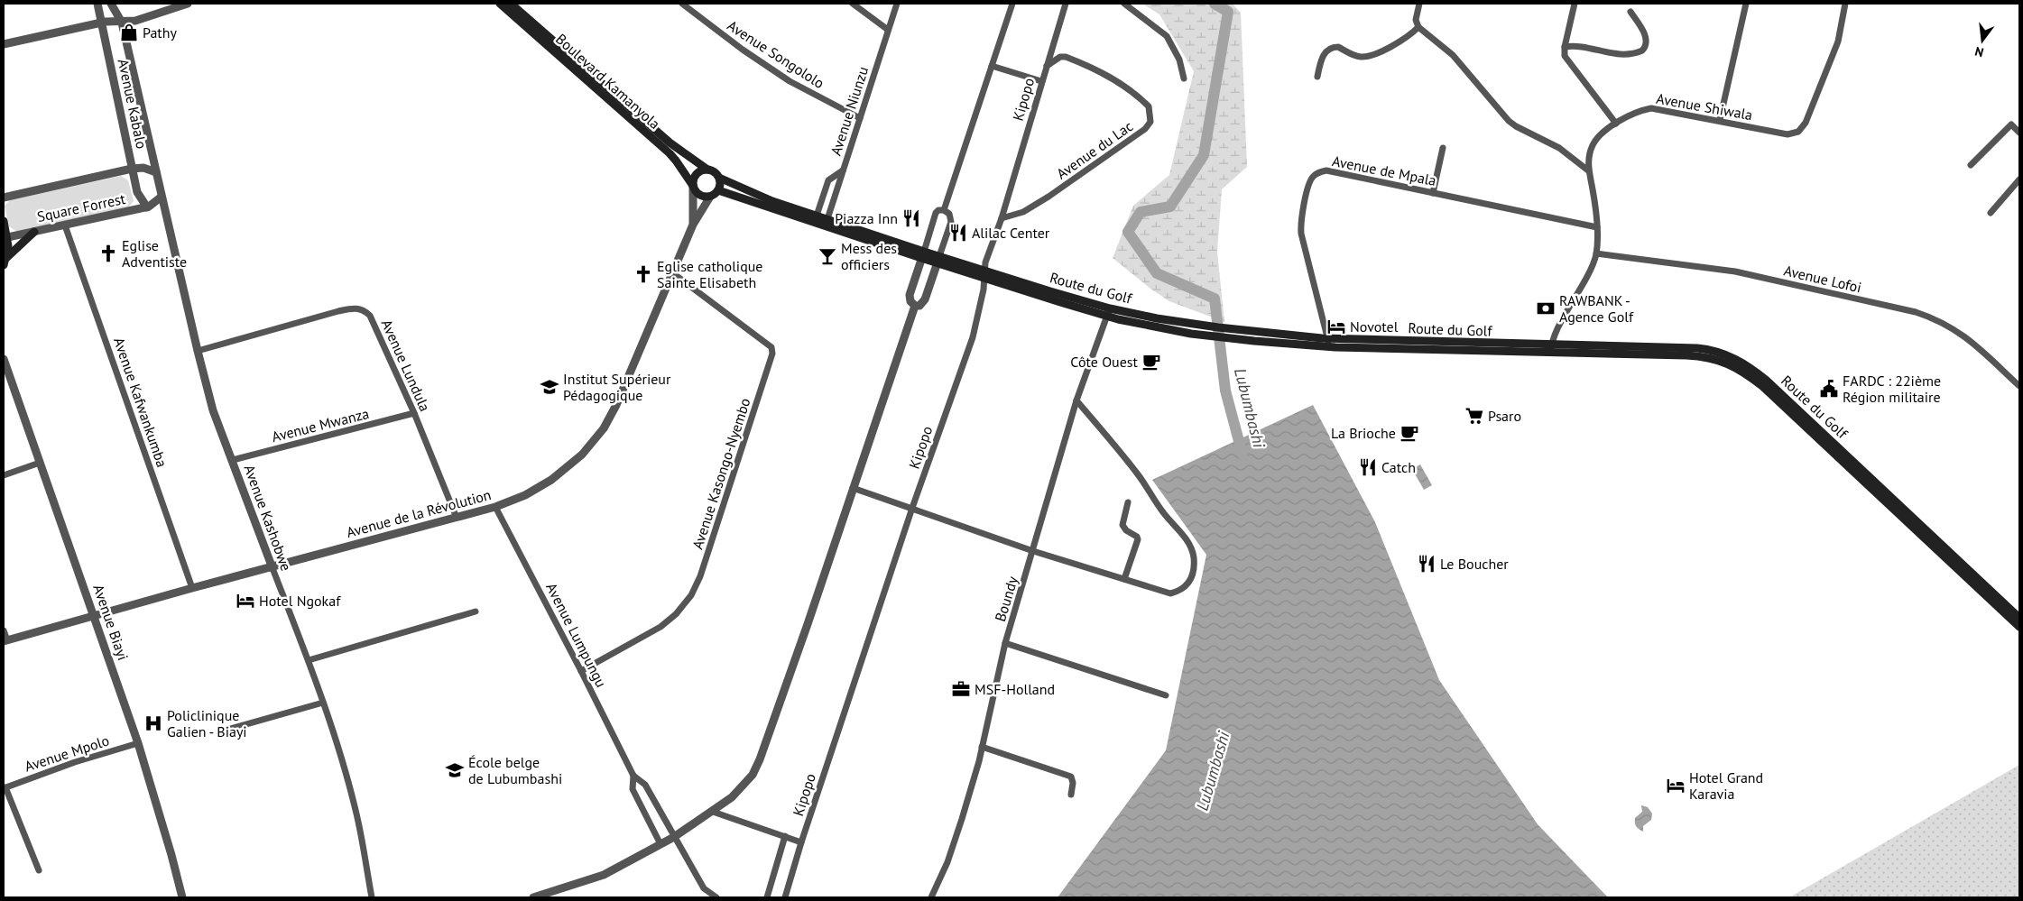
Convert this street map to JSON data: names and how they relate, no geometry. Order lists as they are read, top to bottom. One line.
{"streets":{"main road":["Boulevard Kamanyola","Route du Golf"],"street":["Avenue Songololo","Kipopo","Avenue Kabalo","Avenue Shiwala","Avenue Niunzu","Avenue du Lac","Avenue de Mpala","Square Forrest","Avenue Lofoi","Avenue Lundula","Avenue Kafwankumba","Avenue Mwanza","Avenue Kasongo-Nyembo","Avenue de la Révolution","Avenue Kashobwe","Boundy","Avenue Biayi","Avenue Lumpungu","Avenue Mpolo"]},"crossings":[["Avenue Songololo","Avenue Niunzu"],["Boulevard Kamanyola","Route du Golf"],["Kipopo","Avenue du Lac"],["Kipopo","Route du Golf"],["Avenue Kabalo","Square Forrest"],["Avenue Kabalo","Avenue Kashobwe"],["Avenue Shiwala","Avenue de Mpala"],["Avenue Shiwala","Avenue Lofoi"],["Avenue Shiwala","Route du Golf"],["Avenue Niunzu","Route du Golf"],["Avenue de Mpala","Route du Golf"],["Square Forrest","Avenue Kafwankumba"],["Square Forrest","Avenue Kashobwe"],["Route du Golf","Boundy"],["Avenue Lundula","Avenue Mwanza"],["Avenue Lundula","Avenue de la Révolution"],["Avenue Lundula","Avenue Kashobwe"],["Avenue Kafwankumba","Avenue de la Révolution"],["Avenue Mwanza","Avenue Kashobwe"],["Avenue Kasongo-Nyembo","Avenue de la Révolution"],["Avenue Kasongo-Nyembo","Avenue Lumpungu"],["Avenue de la Révolution","Avenue Kashobwe"],["Avenue de la Révolution","Avenue Biayi"],["Avenue de la Révolution","Avenue Lumpungu"],["Avenue Biayi","Avenue Mpolo"]],"water":["Lubumbashi"],"places":{"shop":["Pathy"],"restaurant":["Piazza Inn","Alilac Center","Catch","Le Boucher"],"church":["Eglise Adventiste","Eglise catholique Sainte Elisabeth"],"bar":["Mess des officiers"],"bank":["RAWBANK - Agence Golf"],"hotel":["Novotel","Hotel Ngokaf","Hotel Grand Karavia"],"cafe":["Côte Ouest","La Brioche"],"school or university":["Institut Supérieur Pédagogique","École belge de Lubumbashi"],"public building":["FARDC : 22ième Région militaire"],"supermarket":["Psaro"],"office":["MSF-Holland"],"hospital":["Policlinique Galien - Biayi"]},"north":"bottom"}
